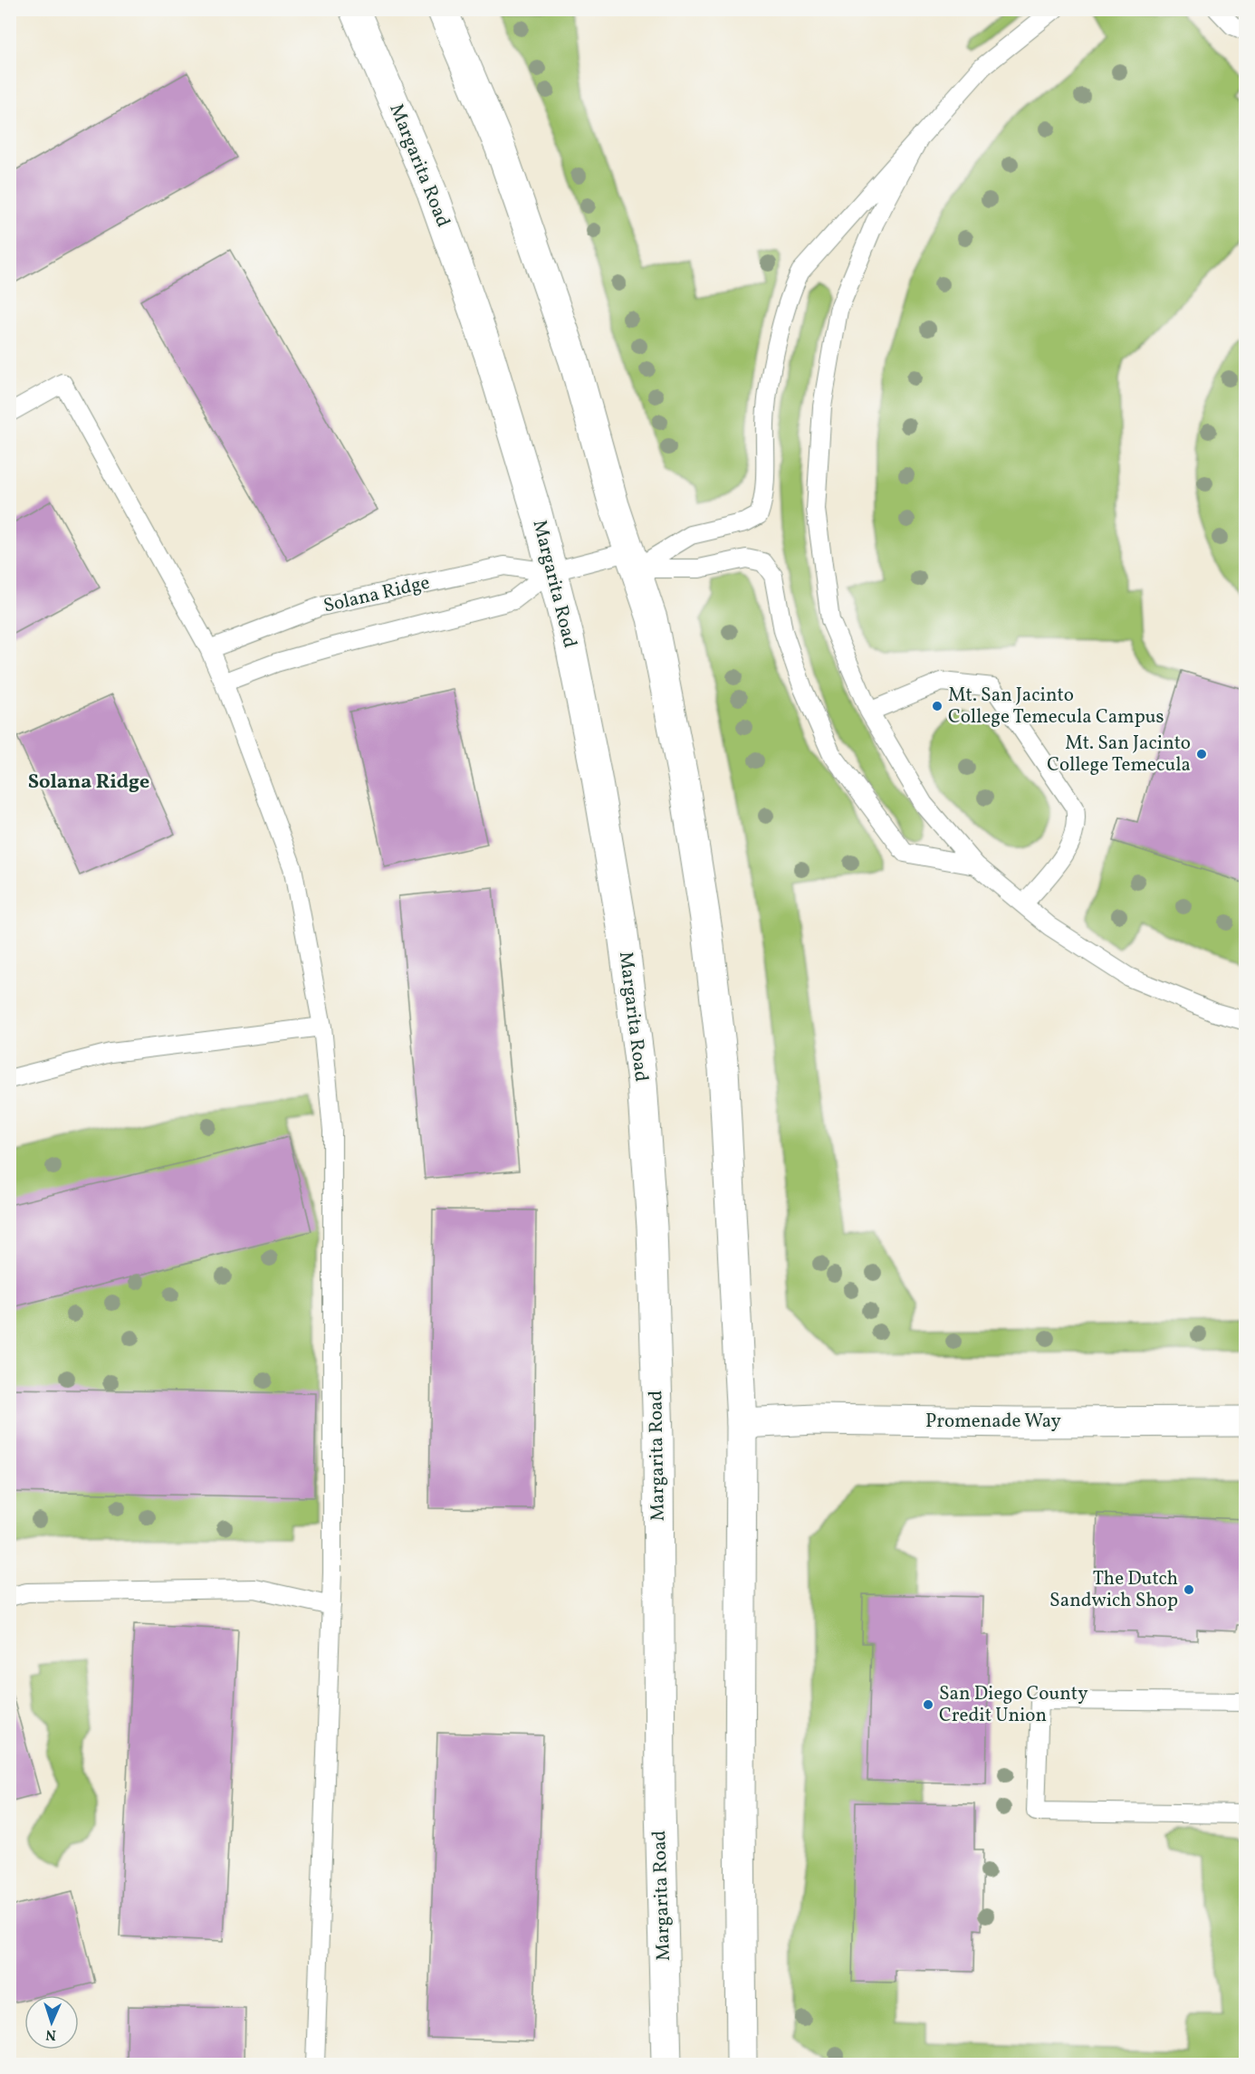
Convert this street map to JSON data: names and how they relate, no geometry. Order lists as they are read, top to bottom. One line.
{"streets":{"main road":["Margarita Road","Promenade Way"],"lane":["Solana Ridge"]},"crossings":[["Margarita Road","Solana Ridge"]],"districts":["Solana Ridge"],"places":["Mt. San Jacinto College Temecula Campus","Mt. San Jacinto College Temecula","The Dutch Sandwich Shop","San Diego County Credit Union"],"north":"bottom"}
